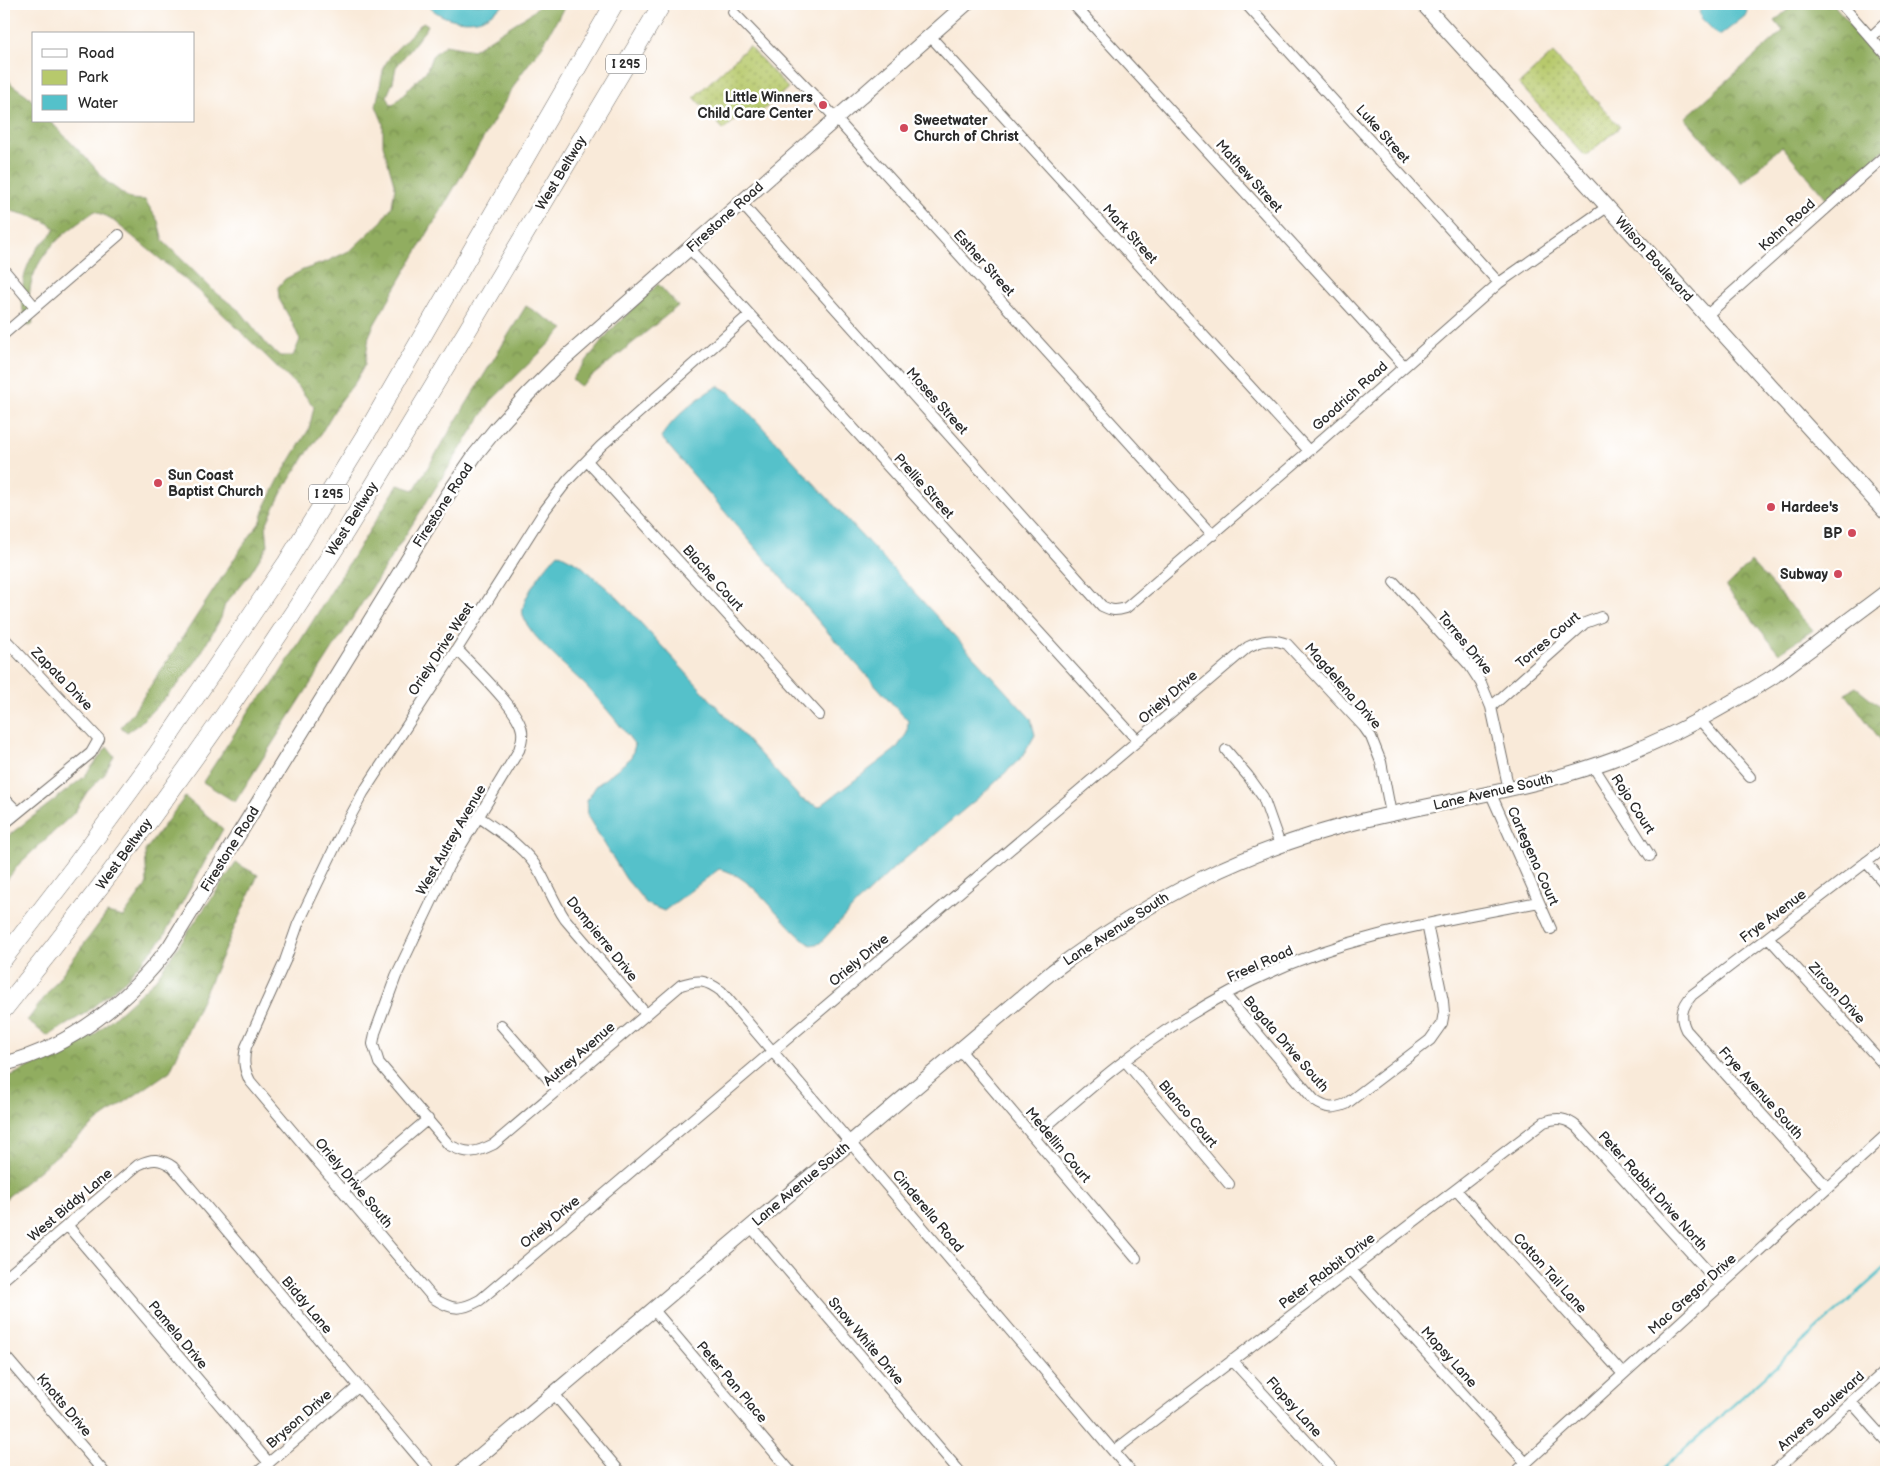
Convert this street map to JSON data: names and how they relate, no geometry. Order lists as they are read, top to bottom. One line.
{"streets":{"highway":["I 295","West Beltway"],"street":["Luke Street","Mathew Street","Firestone Road","Kohn Road","Mark Street","Wilson Boulevard","Esther Street","Goodrich Road","Moses Street","Prellie Street","Blache Court","Torres Court","Torres Drive","Oriely Drive West","Zapata Drive","Magdelena Drive","Oriely Drive","Lane Avenue South","Rojo Court","West Autrey Avenue","Cartegena Court","Frye Avenue","Dompierre Drive","Freel Road","Zircon Drive","Bogata Drive South","Autrey Avenue","Frye Avenue South","Blanco Court","Medellin Court","Oriely Drive South","Peter Rabbit Drive North","West Biddy Lane","Cinderella Road","Peter Rabbit Drive","Cotton Tail Lane","Mac Gregor Drive","Biddy Lane","Pamela Drive","Snow White Drive","Mopsy Lane","Peter Pan Place","Knotts Drive","Flopsy Lane","Anvers Boulevard","Bryson Drive"]},"crossings":[["Luke Street","Goodrich Road"],["Mathew Street","Goodrich Road"],["Firestone Road","Mark Street"],["Firestone Road","Esther Street"],["Firestone Road","Moses Street"],["Firestone Road","Prellie Street"],["Kohn Road","Wilson Boulevard"],["Mark Street","Goodrich Road"],["Wilson Boulevard","Goodrich Road"],["Esther Street","Goodrich Road"],["Goodrich Road","Moses Street"],["Prellie Street","Oriely Drive West"],["Prellie Street","Oriely Drive"],["Blache Court","Oriely Drive West"],["Torres Court","Torres Drive"],["Torres Drive","Lane Avenue South"],["Oriely Drive West","West Autrey Avenue"],["Oriely Drive West","Oriely Drive South"],["Magdelena Drive","Oriely Drive"],["Magdelena Drive","Lane Avenue South"],["Oriely Drive","Oriely Drive South"],["Oriely Drive","Cinderella Road"],["Lane Avenue South","Rojo Court"],["Lane Avenue South","Cartegena Court"],["Lane Avenue South","Medellin Court"],["Lane Avenue South","Cinderella Road"],["Lane Avenue South","Snow White Drive"],["Lane Avenue South","Peter Pan Place"],["West Autrey Avenue","Dompierre Drive"],["West Autrey Avenue","Autrey Avenue"],["Cartegena Court","Freel Road"],["Frye Avenue","Zircon Drive"],["Frye Avenue","Frye Avenue South"],["Dompierre Drive","Autrey Avenue"],["Freel Road","Bogata Drive South"],["Freel Road","Blanco Court"],["Freel Road","Medellin Court"],["Autrey Avenue","Cinderella Road"],["Frye Avenue South","Mac Gregor Drive"],["Peter Rabbit Drive North","Peter Rabbit Drive"],["Peter Rabbit Drive North","Mac Gregor Drive"],["West Biddy Lane","Biddy Lane"],["West Biddy Lane","Pamela Drive"],["Cinderella Road","Peter Rabbit Drive"],["Peter Rabbit Drive","Cotton Tail Lane"],["Peter Rabbit Drive","Mopsy Lane"],["Peter Rabbit Drive","Flopsy Lane"],["Cotton Tail Lane","Mac Gregor Drive"],["Mac Gregor Drive","Mopsy Lane"],["Biddy Lane","Bryson Drive"],["Pamela Drive","Bryson Drive"]],"places":["Little Winners Child Care Center","Sweetwater Church of Christ","Sun Coast Baptist Church","Hardee's","BP","Subway"],"legend":["Road","Park","Water"]}
